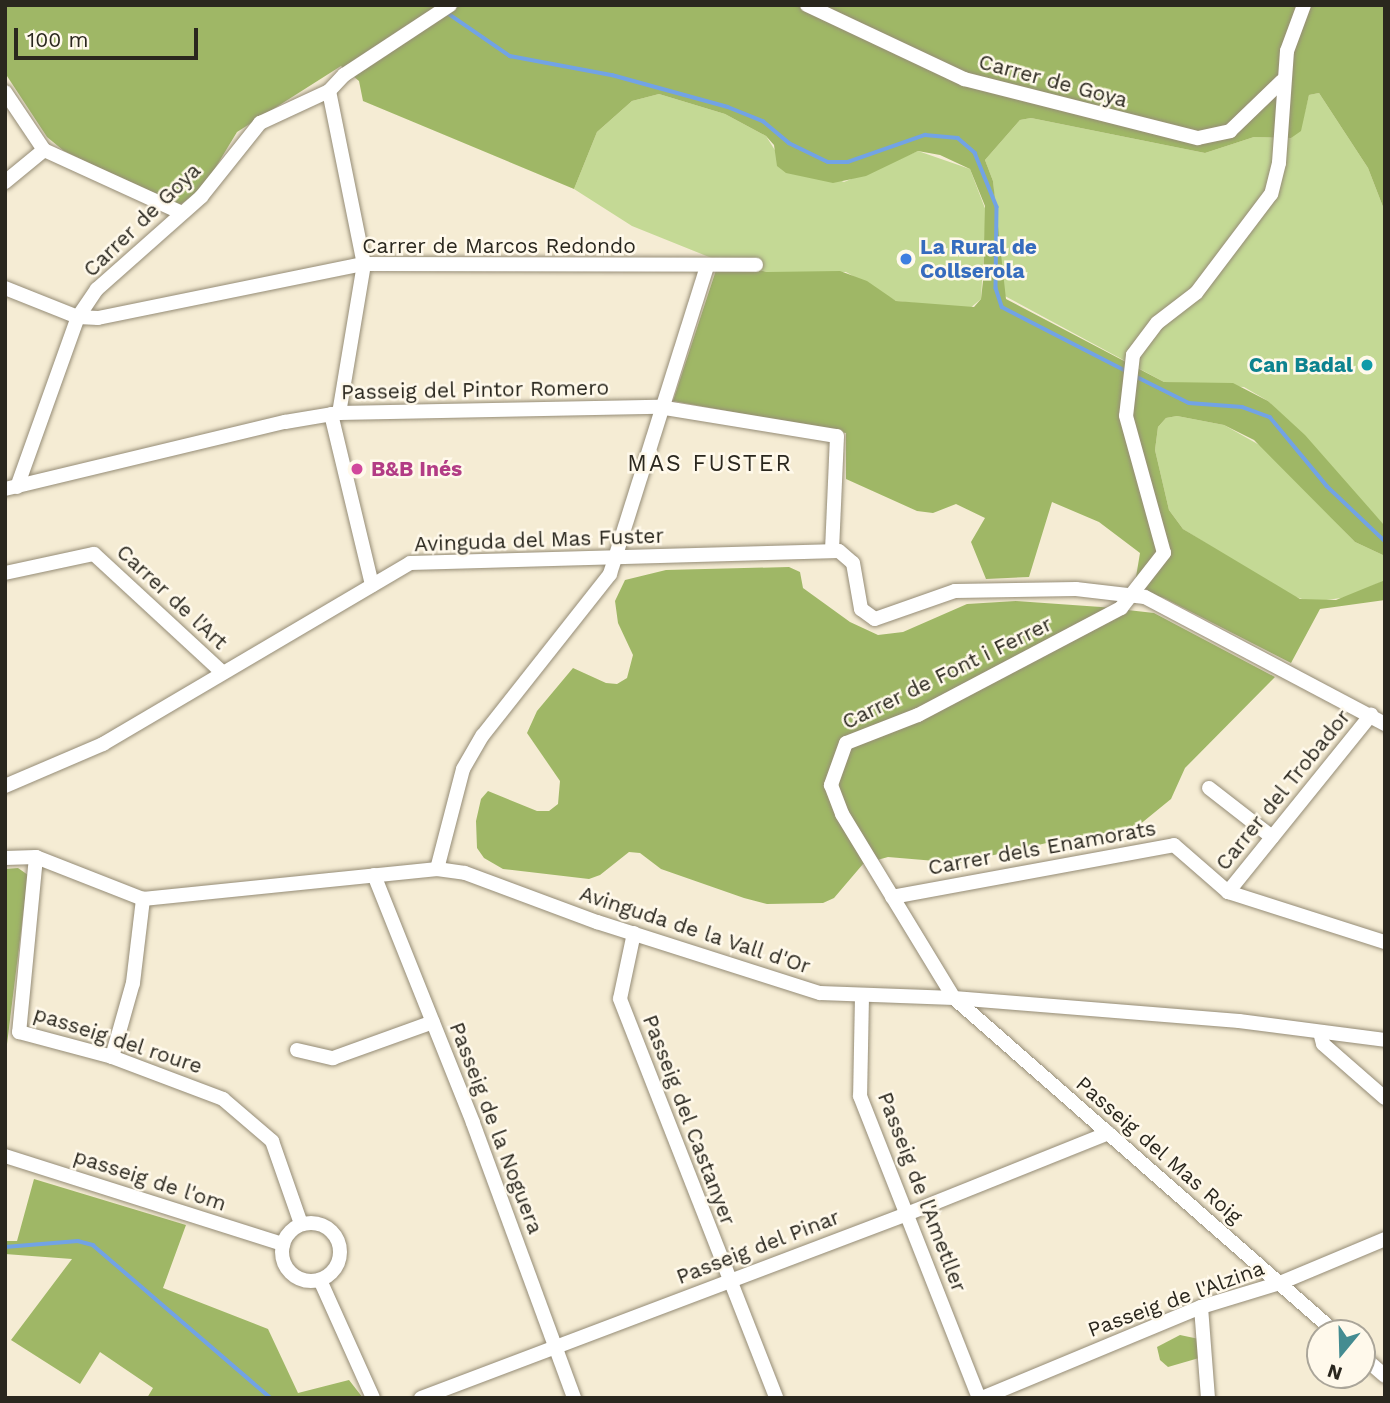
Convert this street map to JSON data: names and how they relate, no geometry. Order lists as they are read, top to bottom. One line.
{"streets":{"street":["Carrer de Goya","Carrer de Marcos Redondo","Passeig del Pintor Romero","Avinguda del Mas Fuster","Carrer de l'Art","Carrer de Font i Ferrer","Carrer del Trobador","Carrer dels Enamorats","Avinguda de la Vall d'Or","passeig del roure","Passeig del Castanyer","Passeig de la Noguera","Passeig del Mas Roig","passeig de l'om","Passeig de l'Ametller","Passeig del Pinar","Passeig de l'Alzina"]},"crossings":[["Carrer de Goya","Carrer de Marcos Redondo"],["Carrer de Goya","Passeig del Pintor Romero"],["Carrer de Goya","Carrer de Font i Ferrer"],["Passeig del Pintor Romero","Avinguda del Mas Fuster"],["Avinguda del Mas Fuster","Carrer de l'Art"],["Carrer de Font i Ferrer","Carrer dels Enamorats"],["Carrer de Font i Ferrer","Avinguda de la Vall d'Or"],["Carrer de Font i Ferrer","Passeig del Mas Roig"],["Carrer del Trobador","Carrer dels Enamorats"],["Avinguda de la Vall d'Or","passeig del roure"],["Avinguda de la Vall d'Or","Passeig del Castanyer"],["Avinguda de la Vall d'Or","Passeig de la Noguera"],["Avinguda de la Vall d'Or","Passeig del Mas Roig"],["Avinguda de la Vall d'Or","Passeig de l'Ametller"],["passeig del roure","passeig de l'om"],["Passeig del Castanyer","Passeig del Pinar"],["Passeig de la Noguera","Passeig del Pinar"],["Passeig del Mas Roig","Passeig del Pinar"],["Passeig del Mas Roig","Passeig de l'Alzina"],["Passeig de l'Ametller","Passeig del Pinar"],["Passeig de l'Ametller","Passeig de l'Alzina"]],"districts":["MAS FUSTER"],"places":["La Rural de Collserola","Can Badal","B&B Inés"],"scale_bar":"100 m","north":"bottom"}
